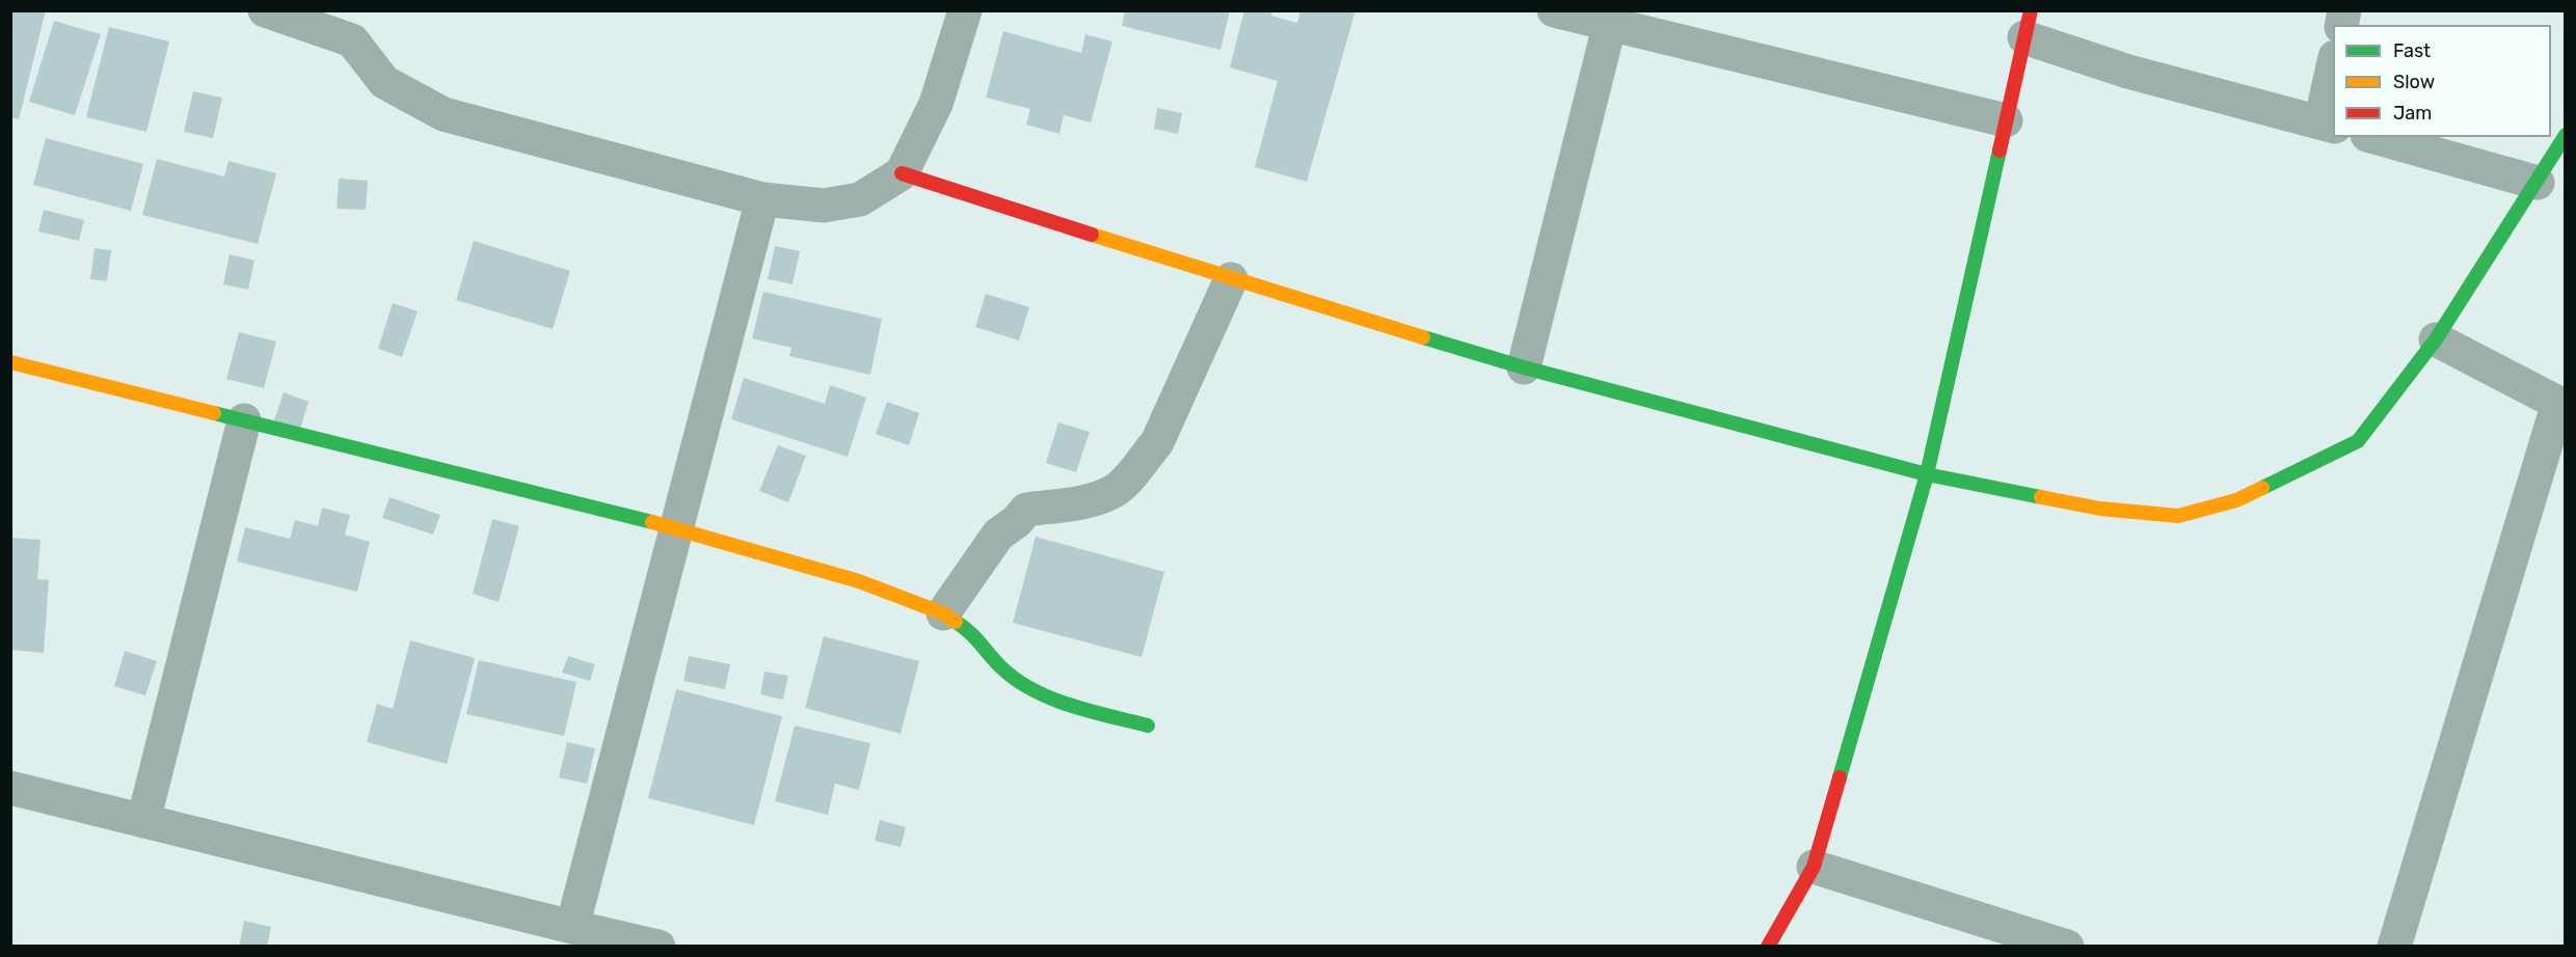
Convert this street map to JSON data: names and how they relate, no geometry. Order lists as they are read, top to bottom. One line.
{"legend":["Fast","Slow","Jam"]}
